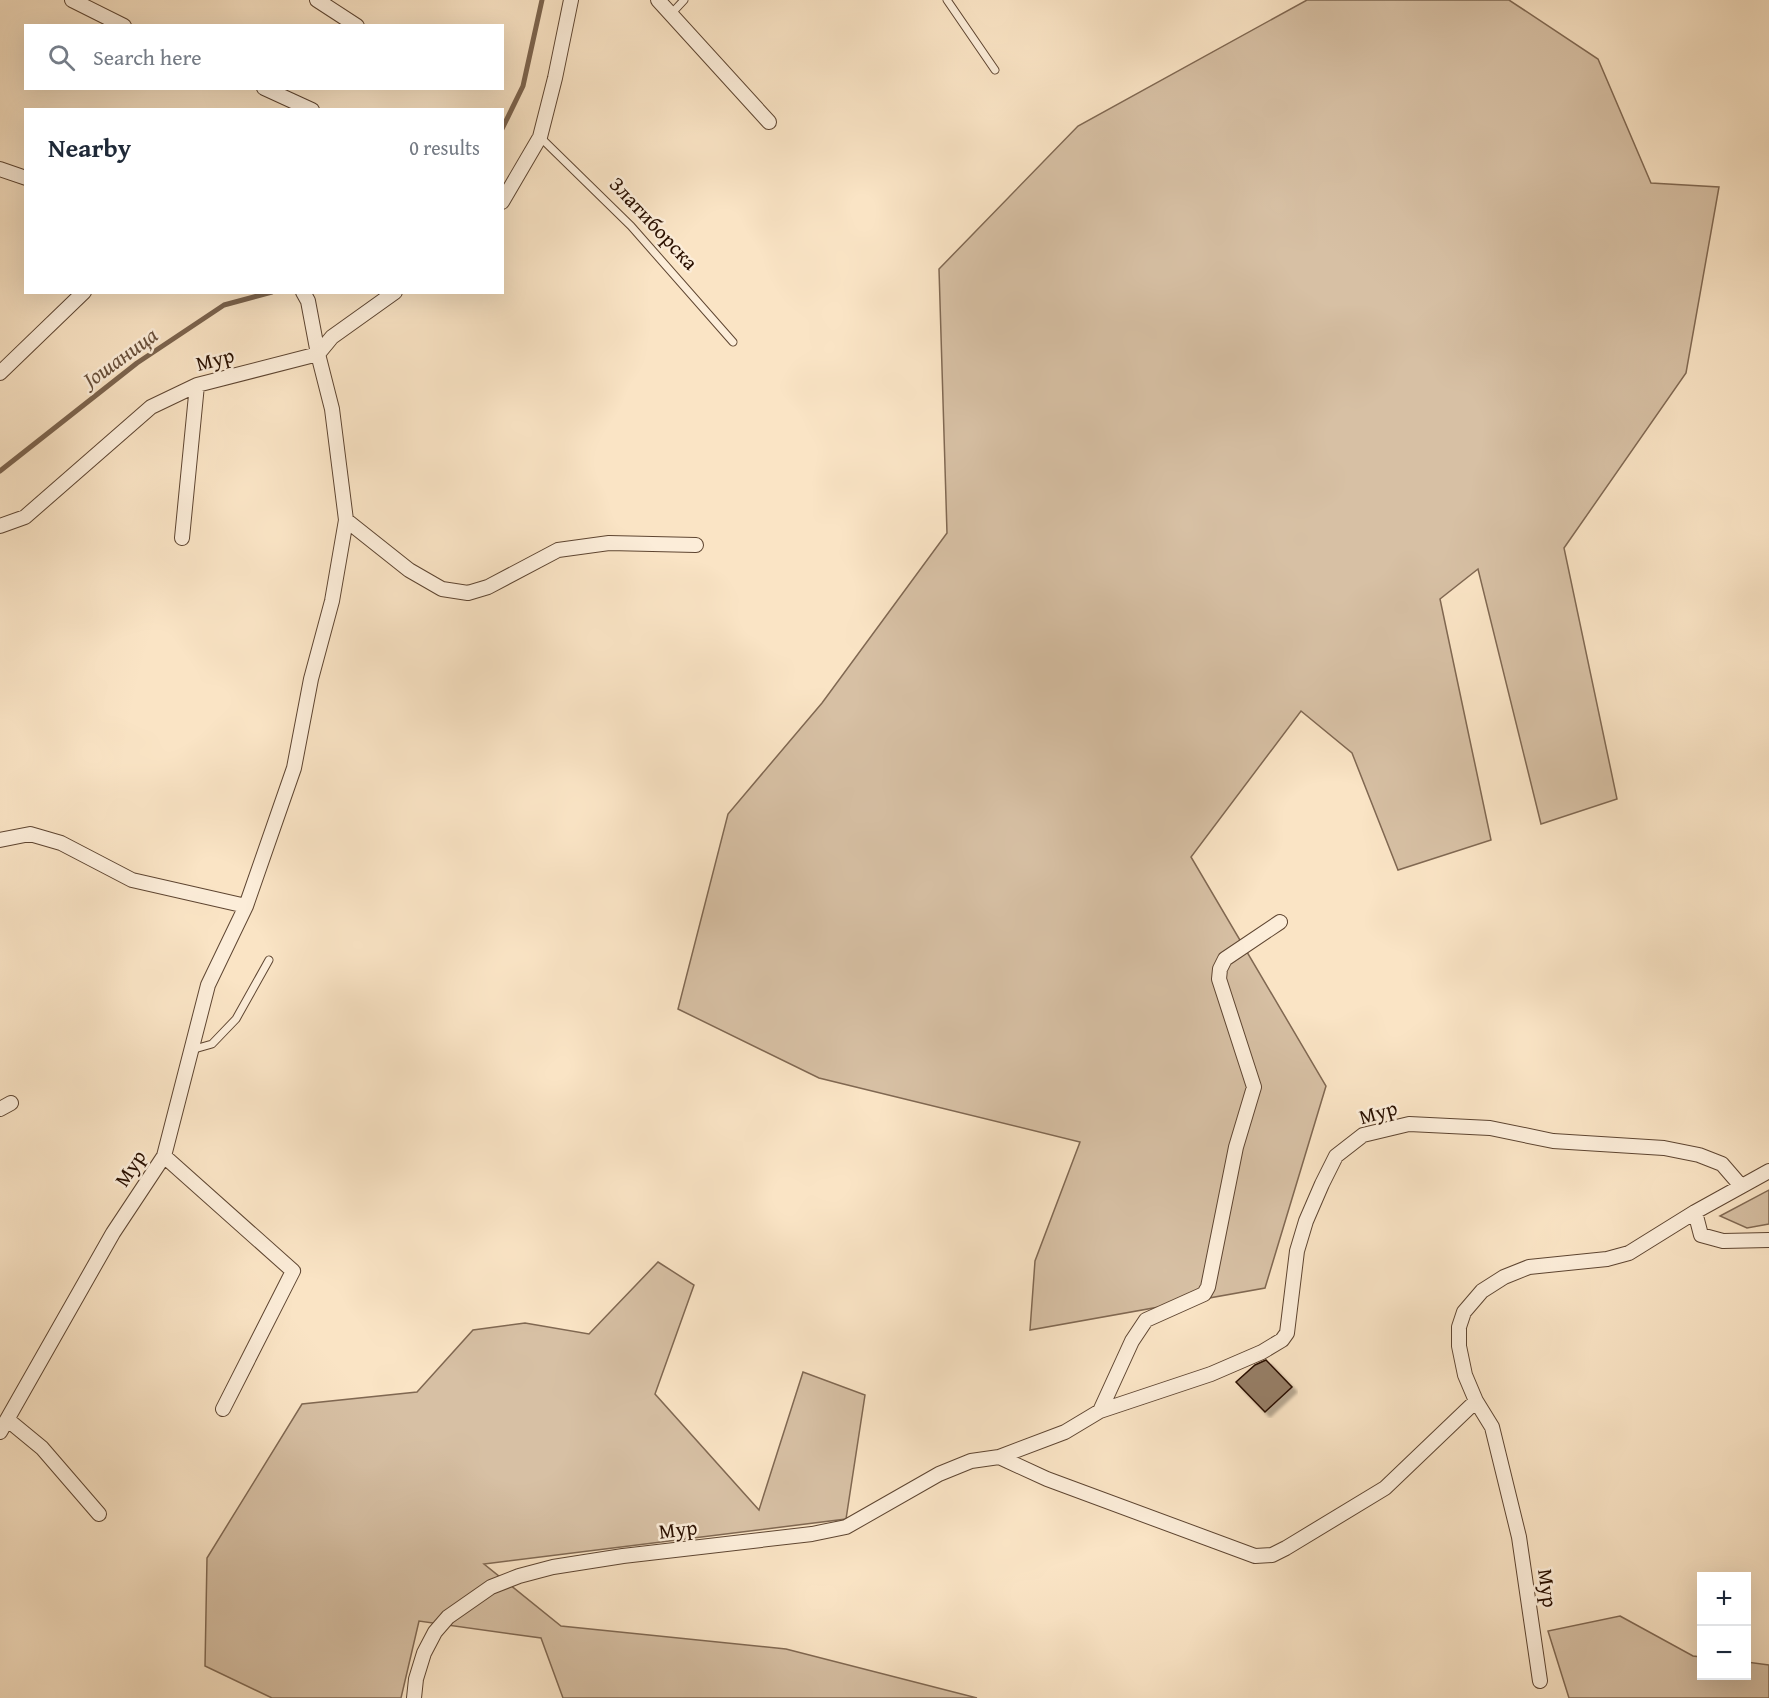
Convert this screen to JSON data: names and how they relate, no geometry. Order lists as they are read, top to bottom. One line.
{"streets":{"street":["Мур"],"lane":["Златиборска"]},"water":["Јошаница"],"page":{"search":"Search here","heading":["Nearby","0 results"],"map_buttons":["+","−"]}}
